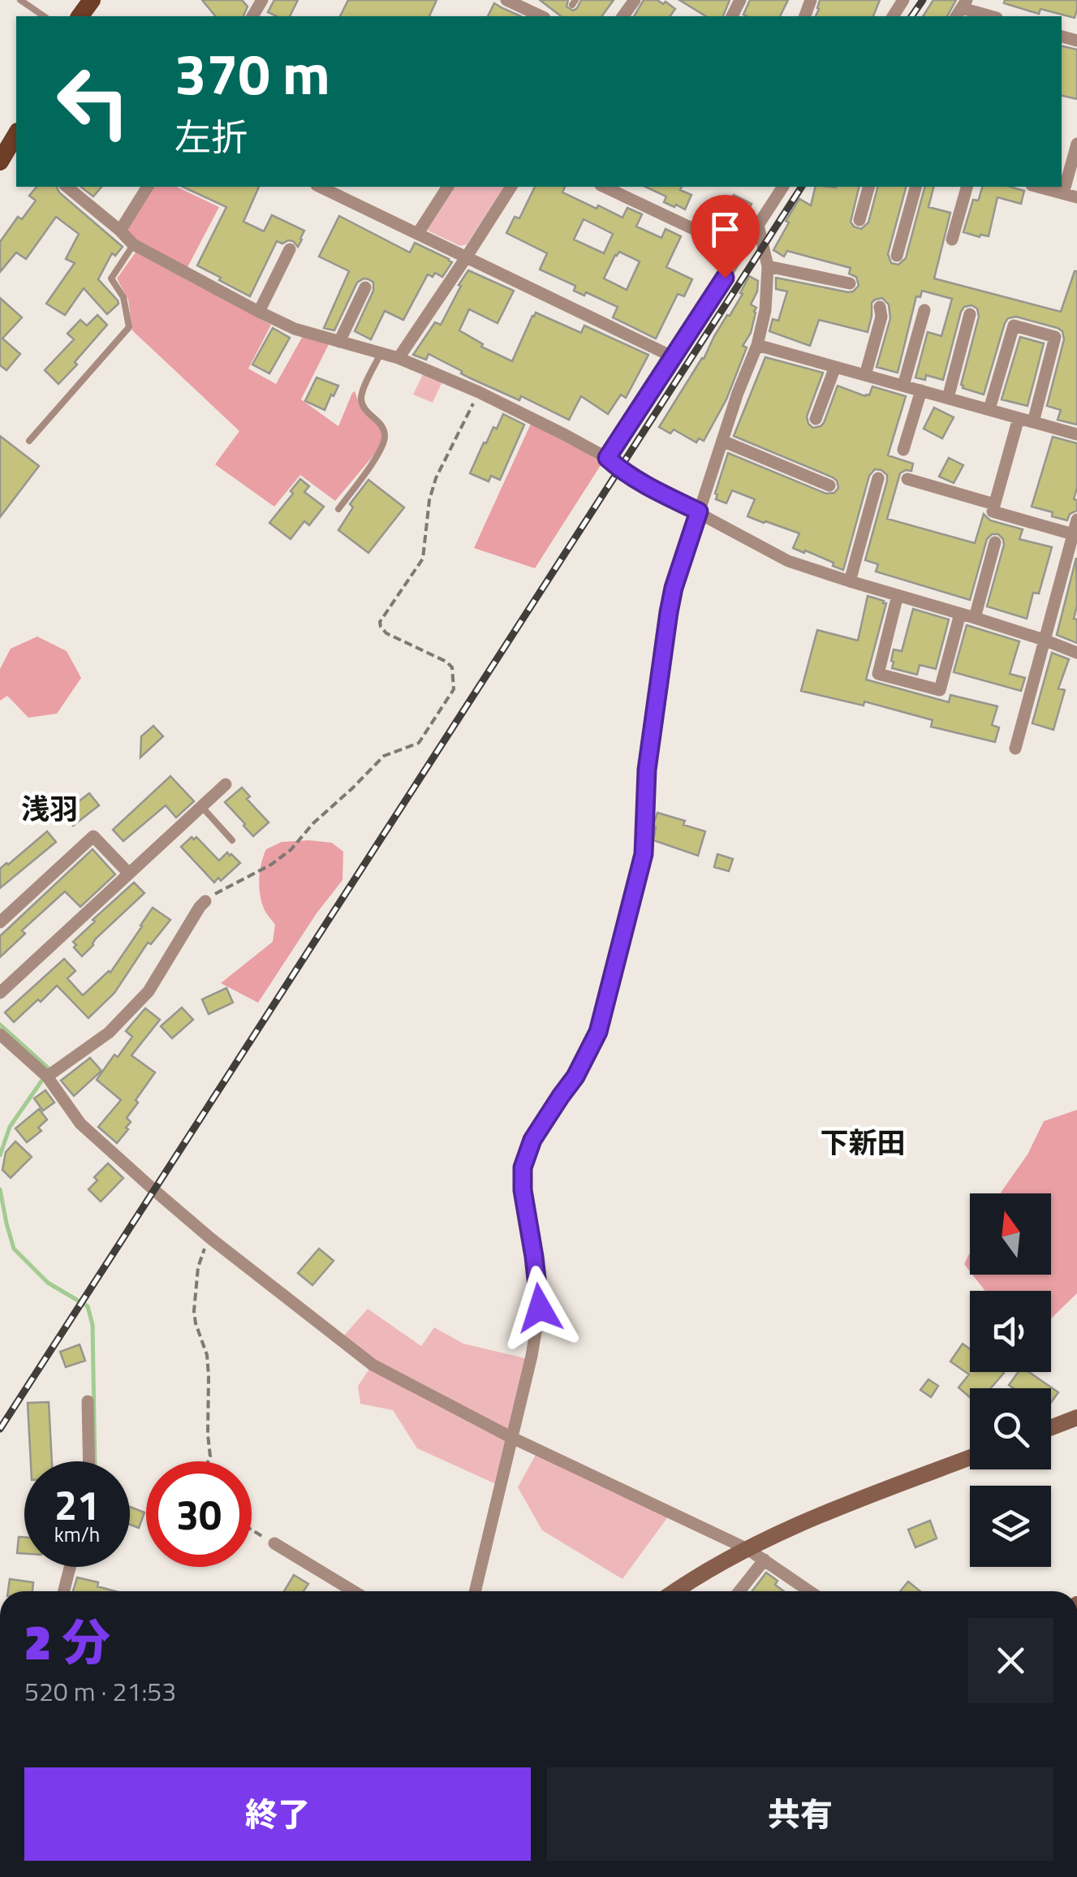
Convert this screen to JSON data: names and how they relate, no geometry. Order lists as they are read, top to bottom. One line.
{"districts":["浅羽","下新田"],"north":"top","page":{"turn":["370 m","左折"],"speed":"21 km/h","limit":"30","heading":["2 分","520 m · 21:53"],"buttons":["終了","共有"]}}
